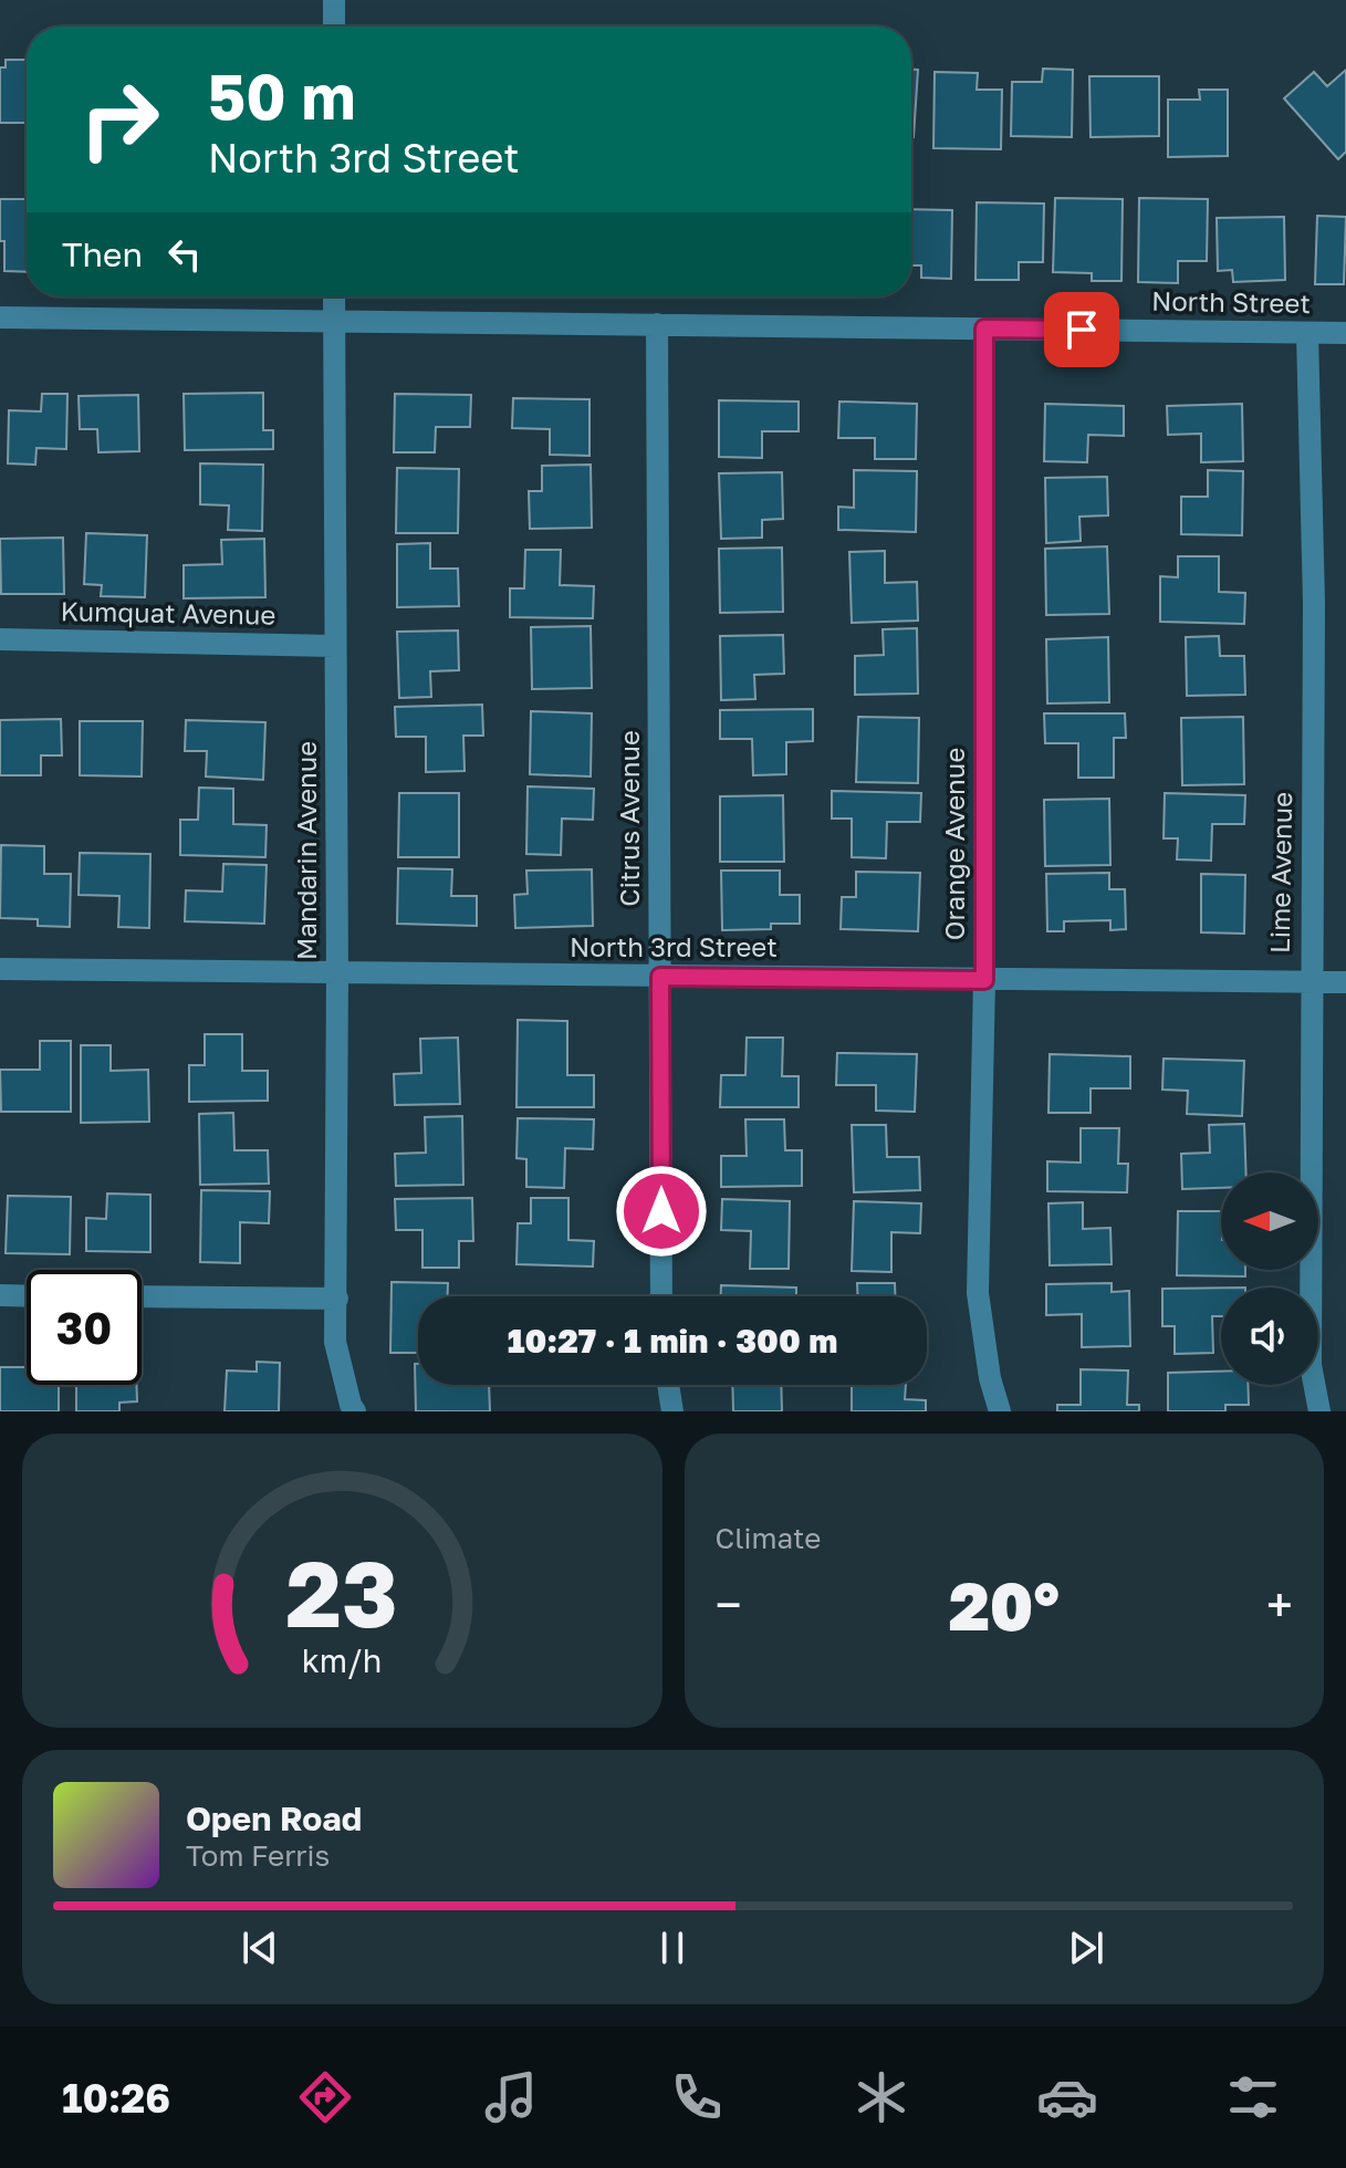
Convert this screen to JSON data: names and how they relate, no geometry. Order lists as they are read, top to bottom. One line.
{"streets":{"street":["North Street","Kumquat Avenue","Citrus Avenue","Orange Avenue","Mandarin Avenue","Lime Avenue","North 3rd Street"]},"crossings":[["North Street","Citrus Avenue"],["North Street","Orange Avenue"],["North Street","Mandarin Avenue"],["North Street","Lime Avenue"],["Kumquat Avenue","Mandarin Avenue"],["Citrus Avenue","North 3rd Street"],["Orange Avenue","North 3rd Street"],["Mandarin Avenue","North 3rd Street"],["Lime Avenue","North 3rd Street"]],"north":"left","page":{"turn":["50 m","North 3rd Street"],"then":"Then","limit":"30","trip":"10:27 · 1 min · 300 m","tile":"Climate","heat":["−","20°","+"],"song":["Open Road","Tom Ferris"],"tabs":"10:26","gauge":["23","km/h"]}}
